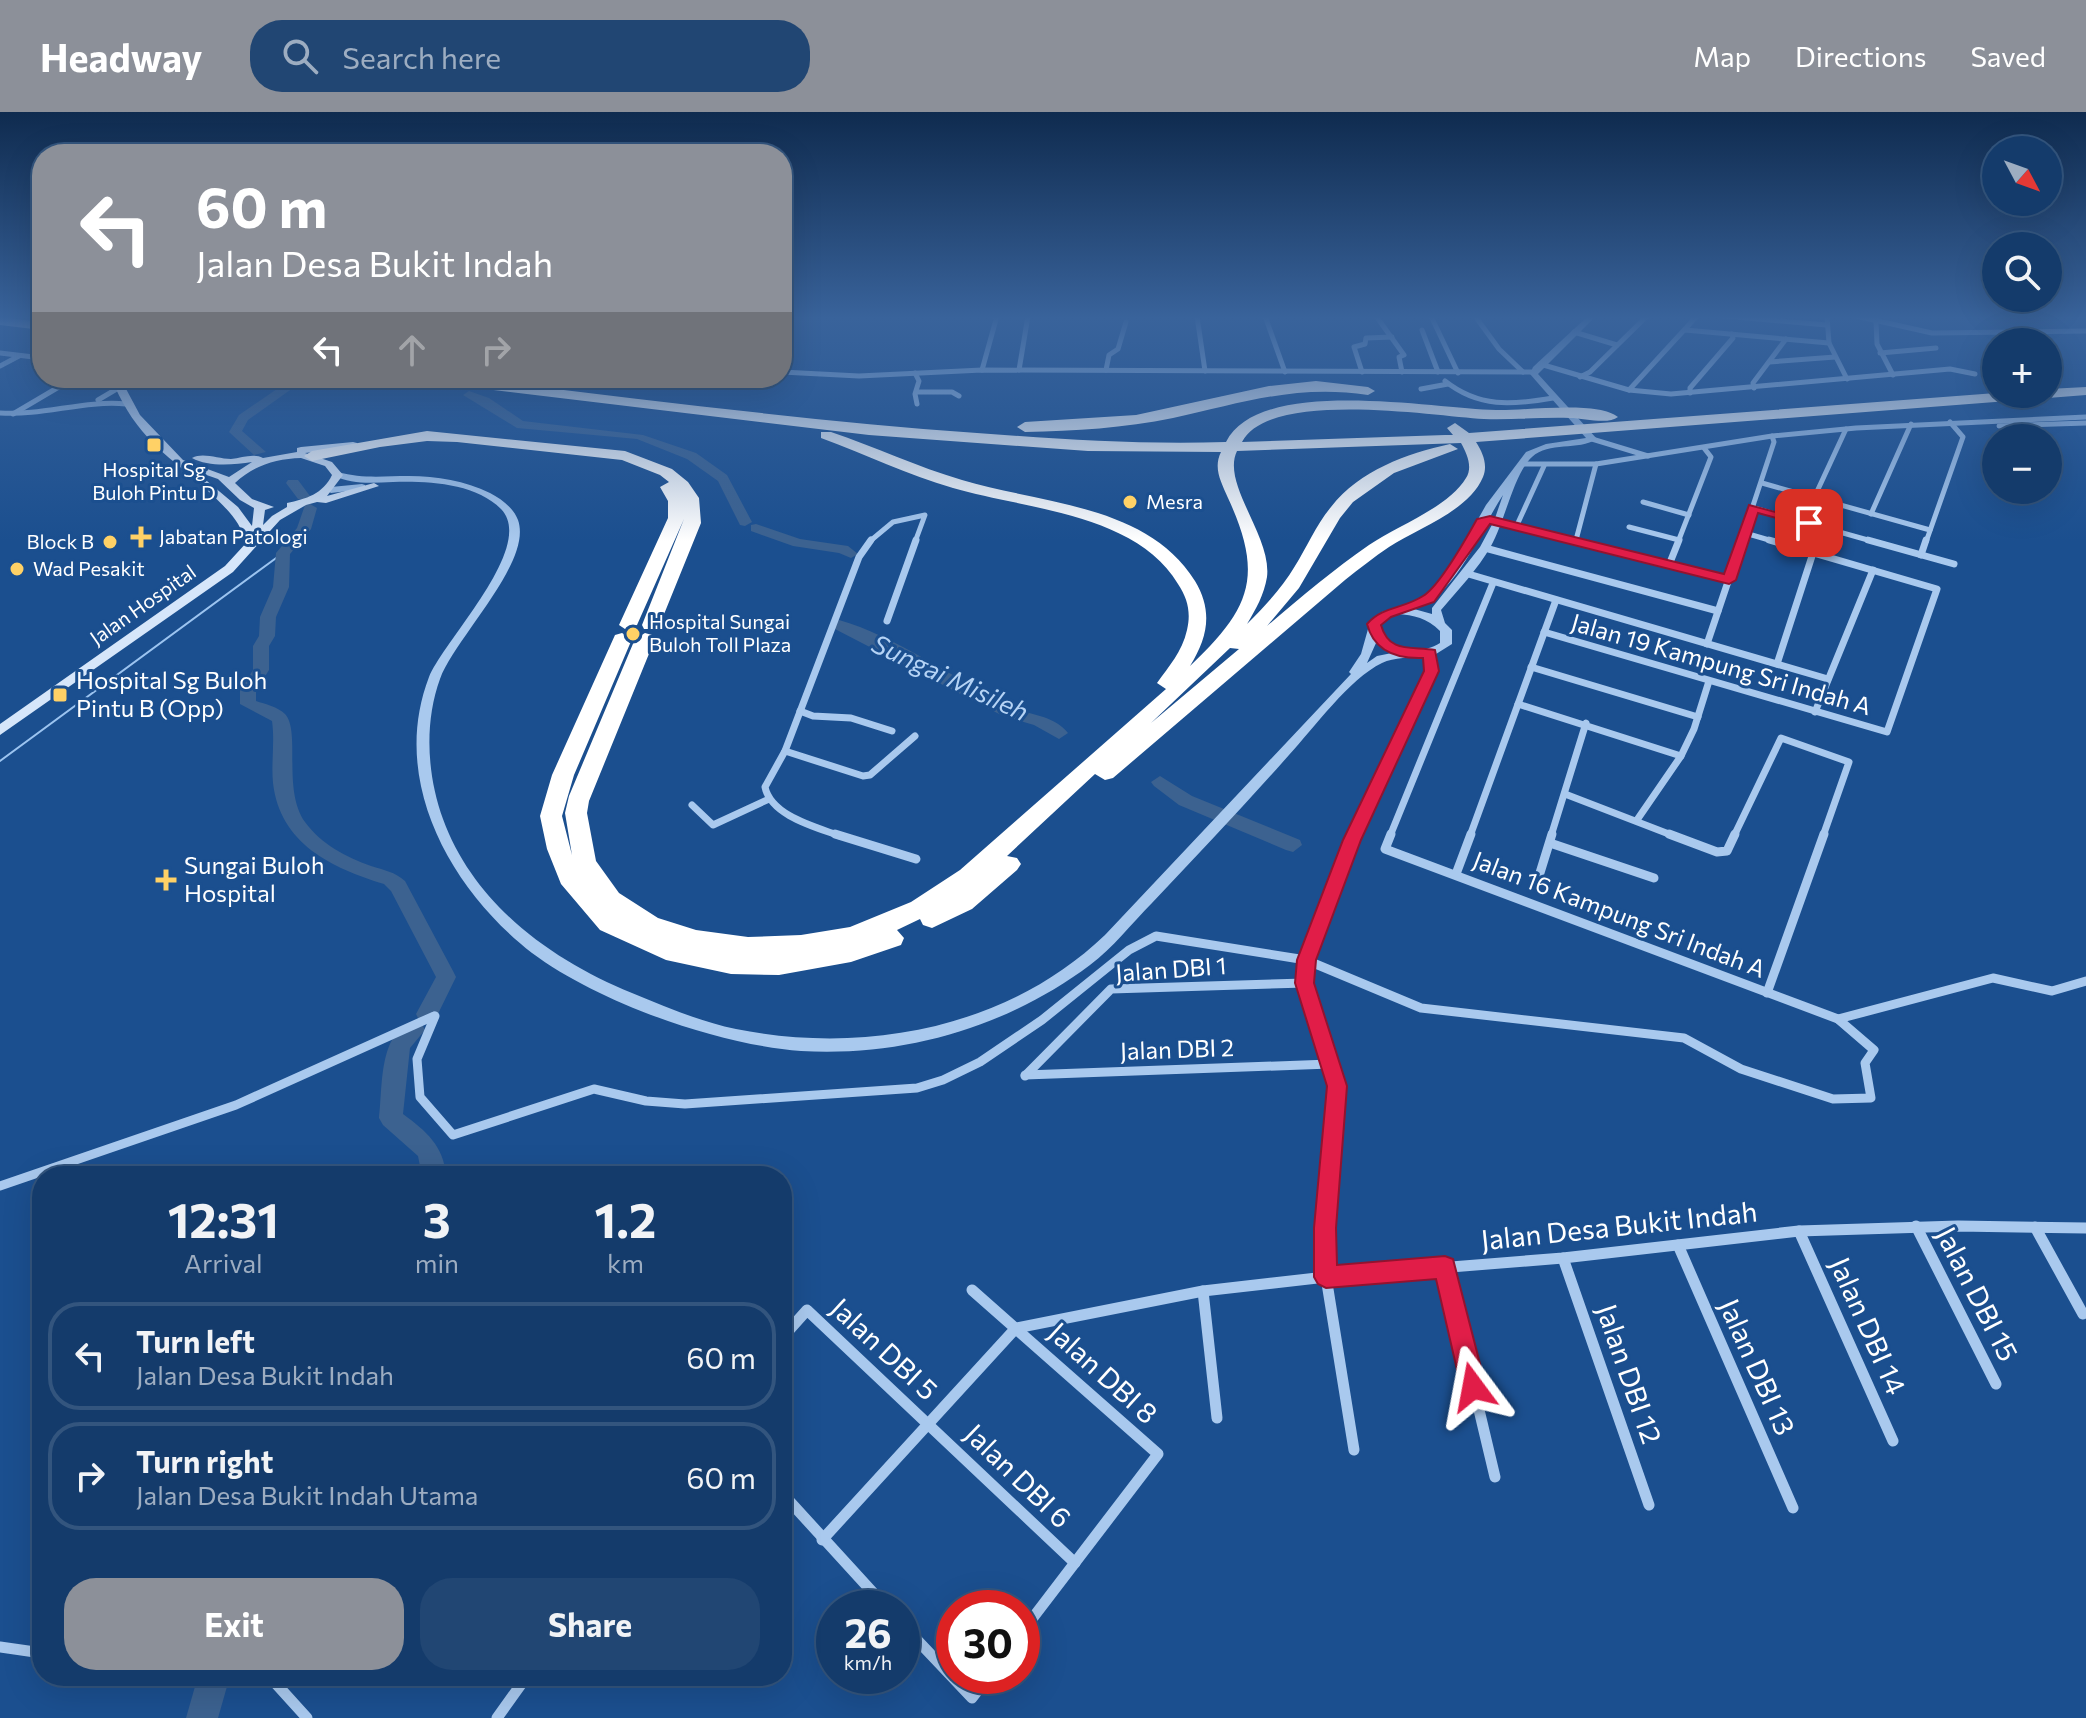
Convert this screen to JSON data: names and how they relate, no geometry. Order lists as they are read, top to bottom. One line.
{"streets":{"main road":["Jalan Hospital"],"street":["Jalan 19 Kampung Sri Indah A","Jalan 16 Kampung Sri Indah A","Jalan DBI 1","Jalan DBI 2","Jalan Desa Bukit Indah","Jalan DBI 15","Jalan DBI 14","Jalan DBI 5","Jalan DBI 13","Jalan DBI 8","Jalan DBI 12","Jalan DBI 6"]},"crossings":[["Jalan DBI 1","Jalan DBI 2"],["Jalan Desa Bukit Indah","Jalan DBI 15"],["Jalan Desa Bukit Indah","Jalan DBI 14"],["Jalan Desa Bukit Indah","Jalan DBI 13"],["Jalan Desa Bukit Indah","Jalan DBI 8"],["Jalan Desa Bukit Indah","Jalan DBI 12"],["Jalan DBI 5","Jalan DBI 6"],["Jalan DBI 8","Jalan DBI 6"]],"water":["Sungai Misileh"],"places":{"transit":["Hospital Sg Buloh Pintu D","Hospital Sg Buloh Pintu B (Opp)"],"other":["Mesra","Block B","Wad Pesakit","Hospital Sungai Buloh Toll Plaza"],"health":["Jabatan Patologi","Sungai Buloh Hospital"]},"north":"bottom right","page":{"header":"Headway","search":"Search here","nav":["Map","Directions","Saved"],"map_buttons":["+","−"],"turn":["60 m","Jalan Desa Bukit Indah"],"eta":["12:31","Arrival","3","min","1.2","km"],"list":[{"name":"Turn left","note":"Jalan Desa Bukit Indah","value":"60 m"},{"name":"Turn right","note":"Jalan Desa Bukit Indah Utama","value":"60 m"}],"buttons":["Exit","Share"],"speed":"26 km/h","limit":"30"}}
